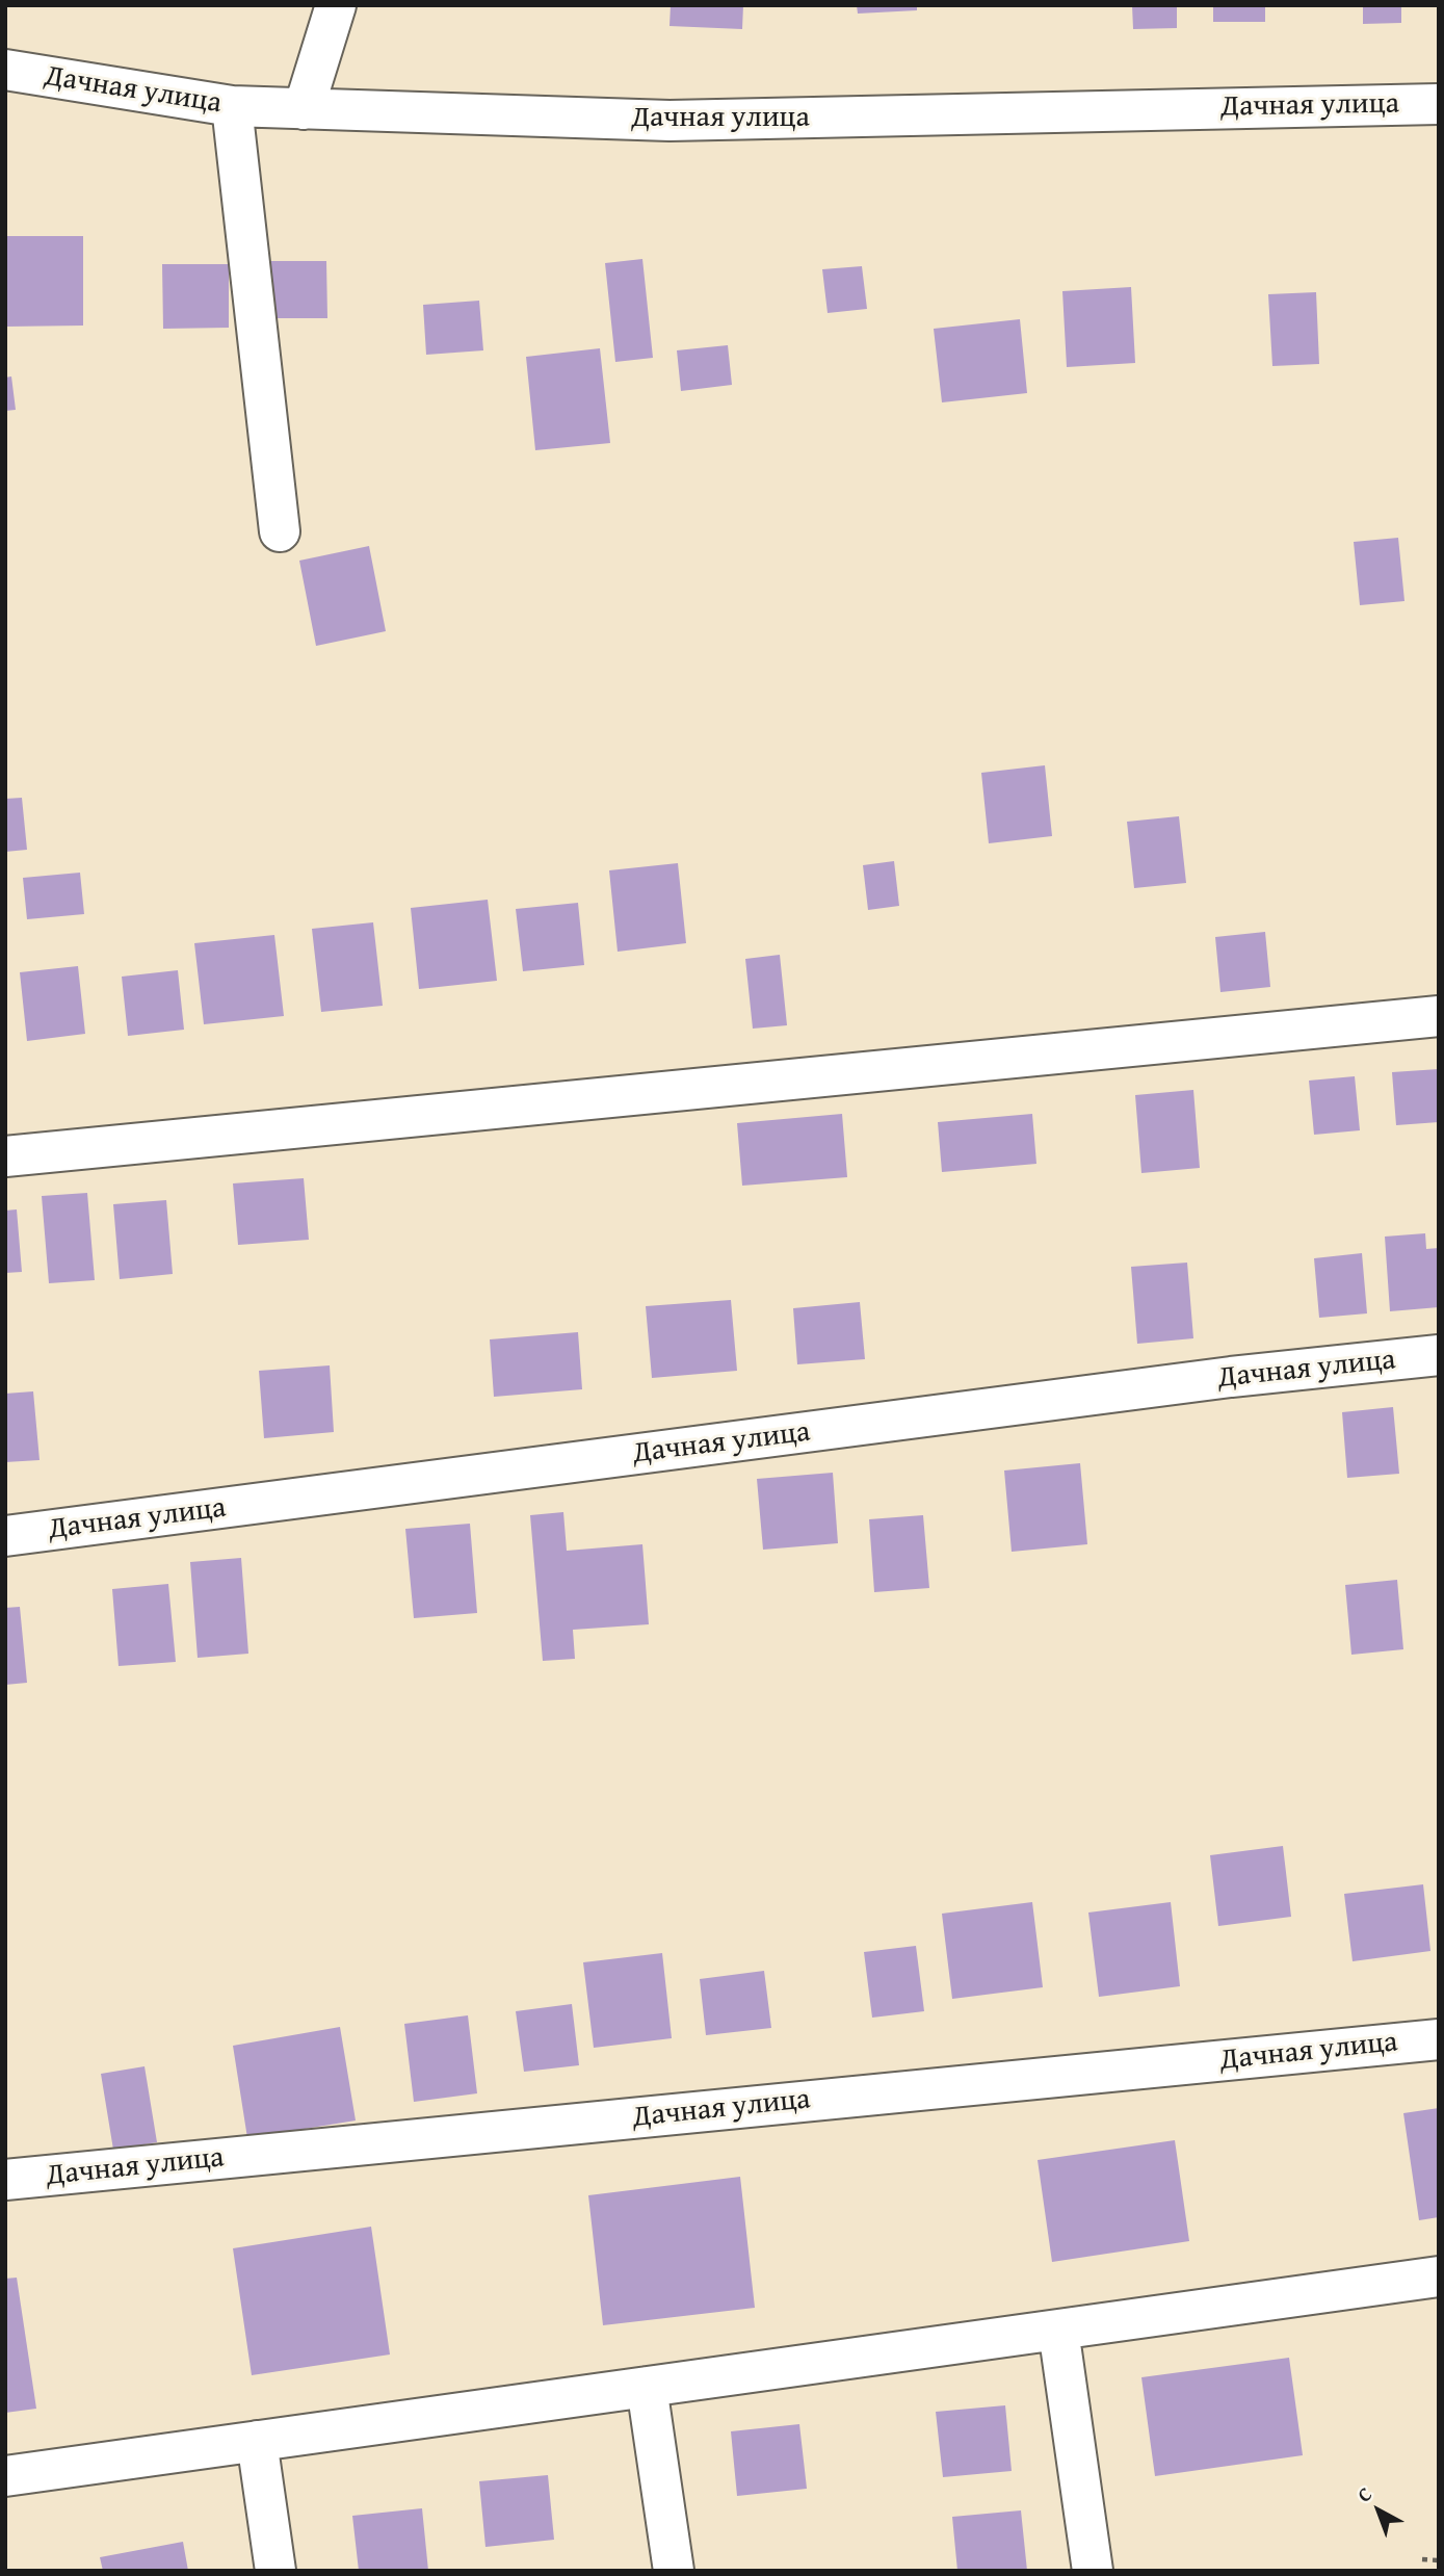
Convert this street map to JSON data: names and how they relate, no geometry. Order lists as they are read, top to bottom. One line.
{"streets":{"street":["Дачная улица"]},"north":"top left"}
